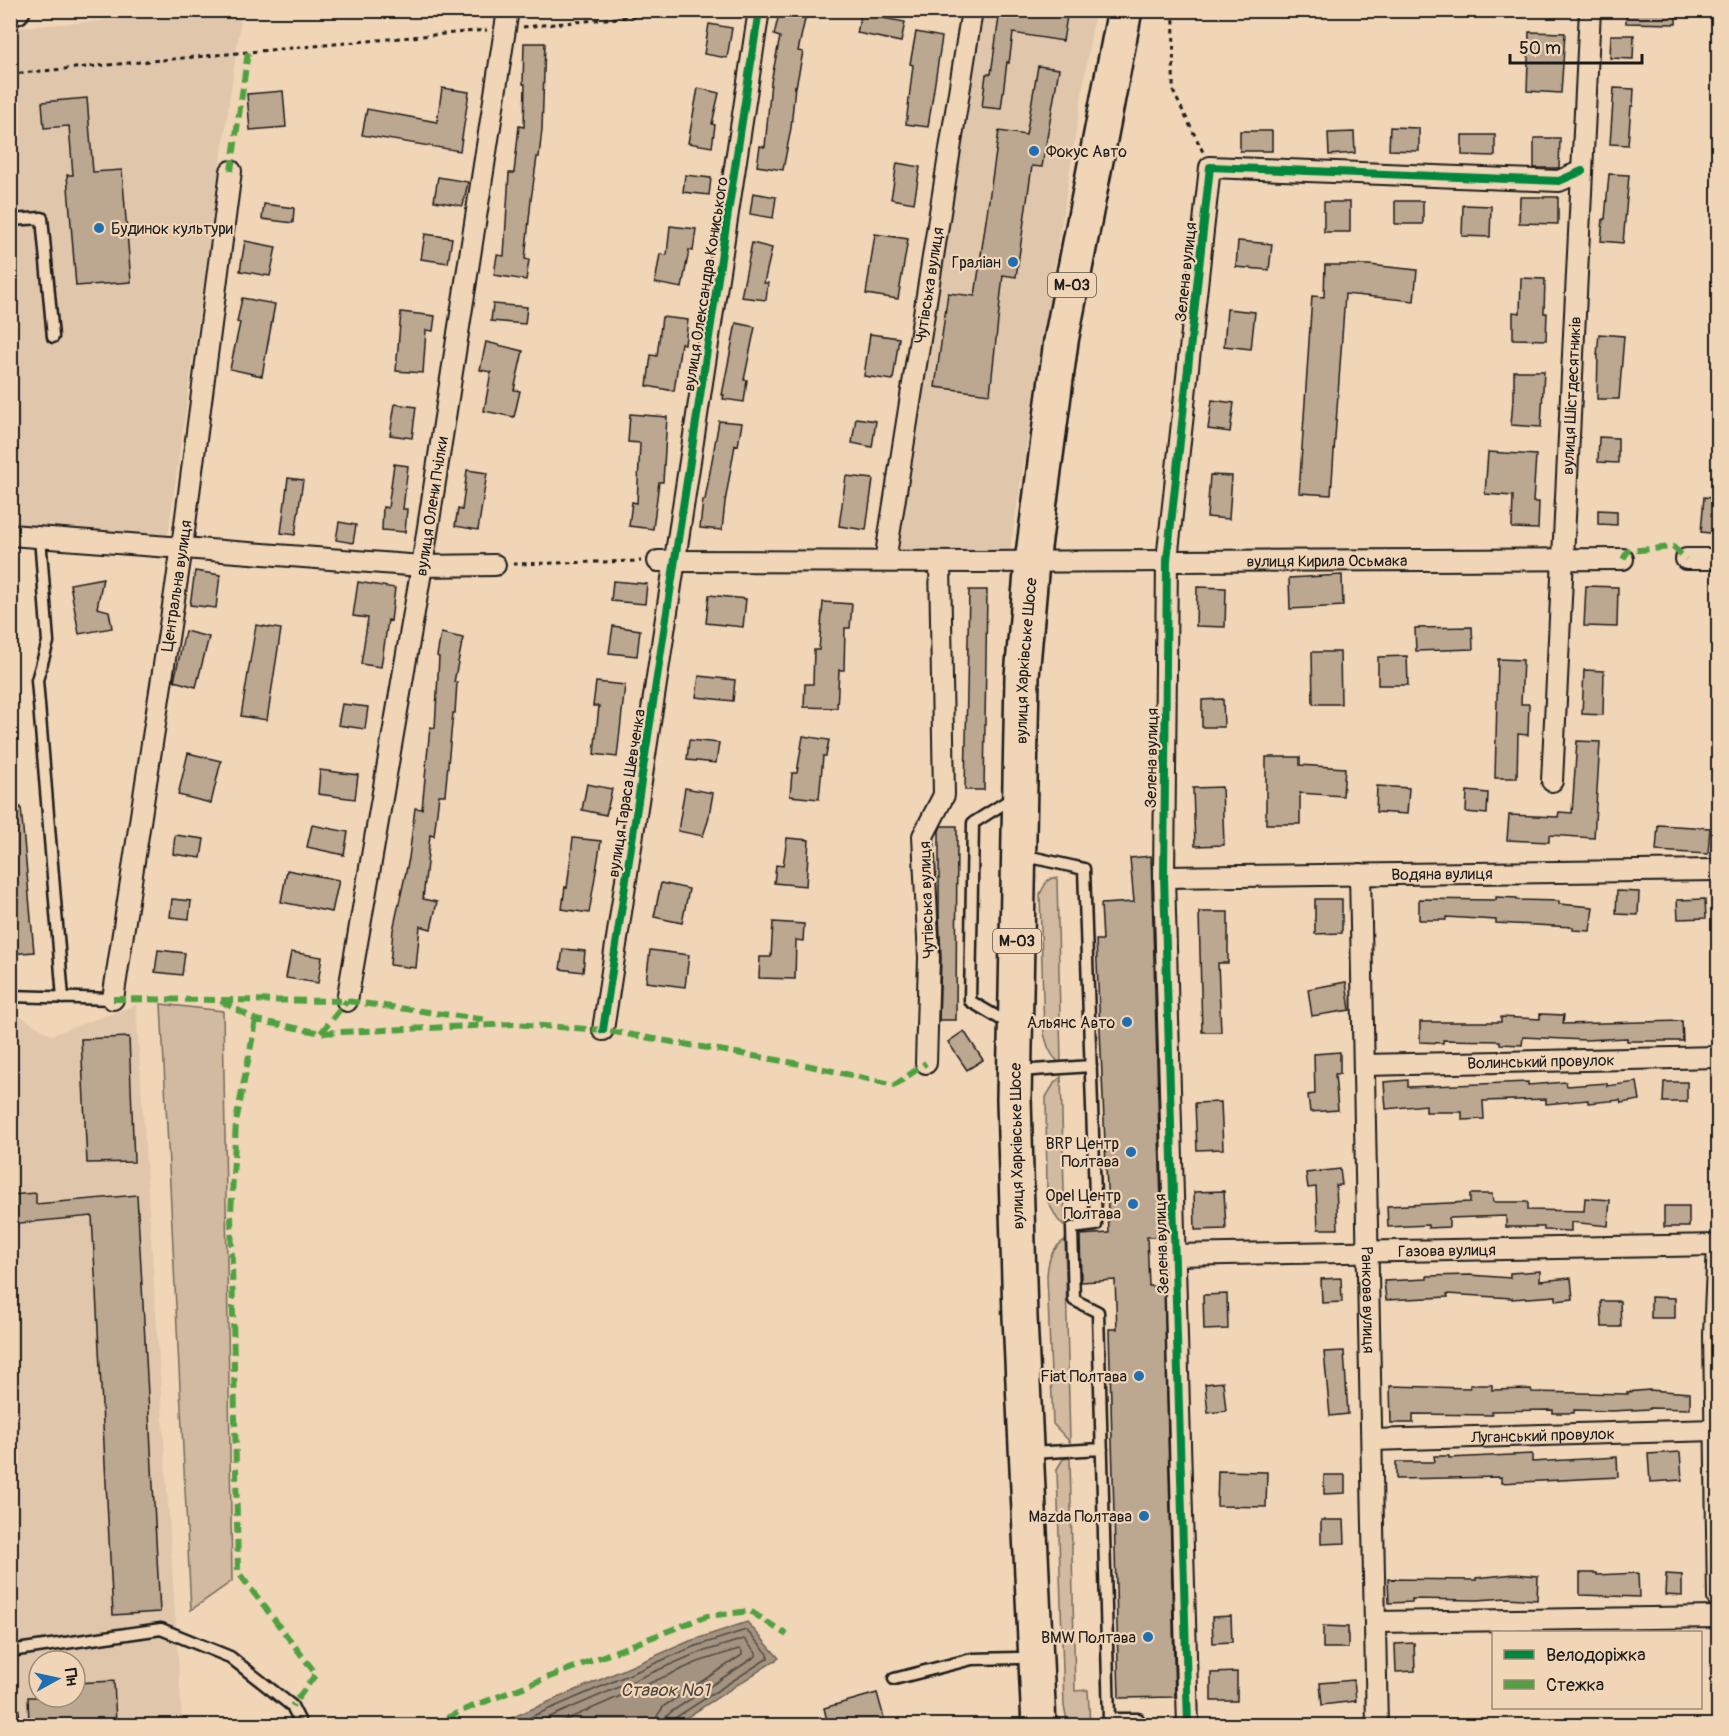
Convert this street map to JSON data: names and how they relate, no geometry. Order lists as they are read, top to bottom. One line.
{"streets":{"highway":["М-03","вулиця Харківське Шосе"],"street":["Зелена вулиця","вулиця Олександра Кониського","Чутівська вулиця","вулиця Шістдесятників","вулиця Олени Пчілки","вулиця Кирила Осьмака","Центральна вулиця","вулиця Тараса Шевченка","Водяна вулиця","Волинський провулок","Газова вулиця","Ранкова вулиця","Луганський провулок"]},"crossings":[["Зелена вулиця","вулиця Кирила Осьмака"],["Зелена вулиця","Водяна вулиця"],["Зелена вулиця","Газова вулиця"],["вулиця Олександра Кониського","вулиця Кирила Осьмака"],["вулиця Олександра Кониського","вулиця Тараса Шевченка"],["Чутівська вулиця","вулиця Кирила Осьмака"],["вулиця Шістдесятників","вулиця Кирила Осьмака"],["вулиця Кирила Осьмака","вулиця Харківське Шосе"],["вулиця Кирила Осьмака","вулиця Тараса Шевченка"],["Водяна вулиця","Ранкова вулиця"],["Волинський провулок","Ранкова вулиця"],["Газова вулиця","Ранкова вулиця"],["Ранкова вулиця","Луганський провулок"]],"water":["Ставок №1"],"places":["Фокус Авто","Будинок культури","Граліан","Альянс Авто","BRP Центр Полтава","Opel Центр Полтава","Fiat Полтава","Mazda Полтава","BMW Полтава"],"legend":["Велодоріжка","Стежка"],"scale_bar":"50 m","north":"right"}
